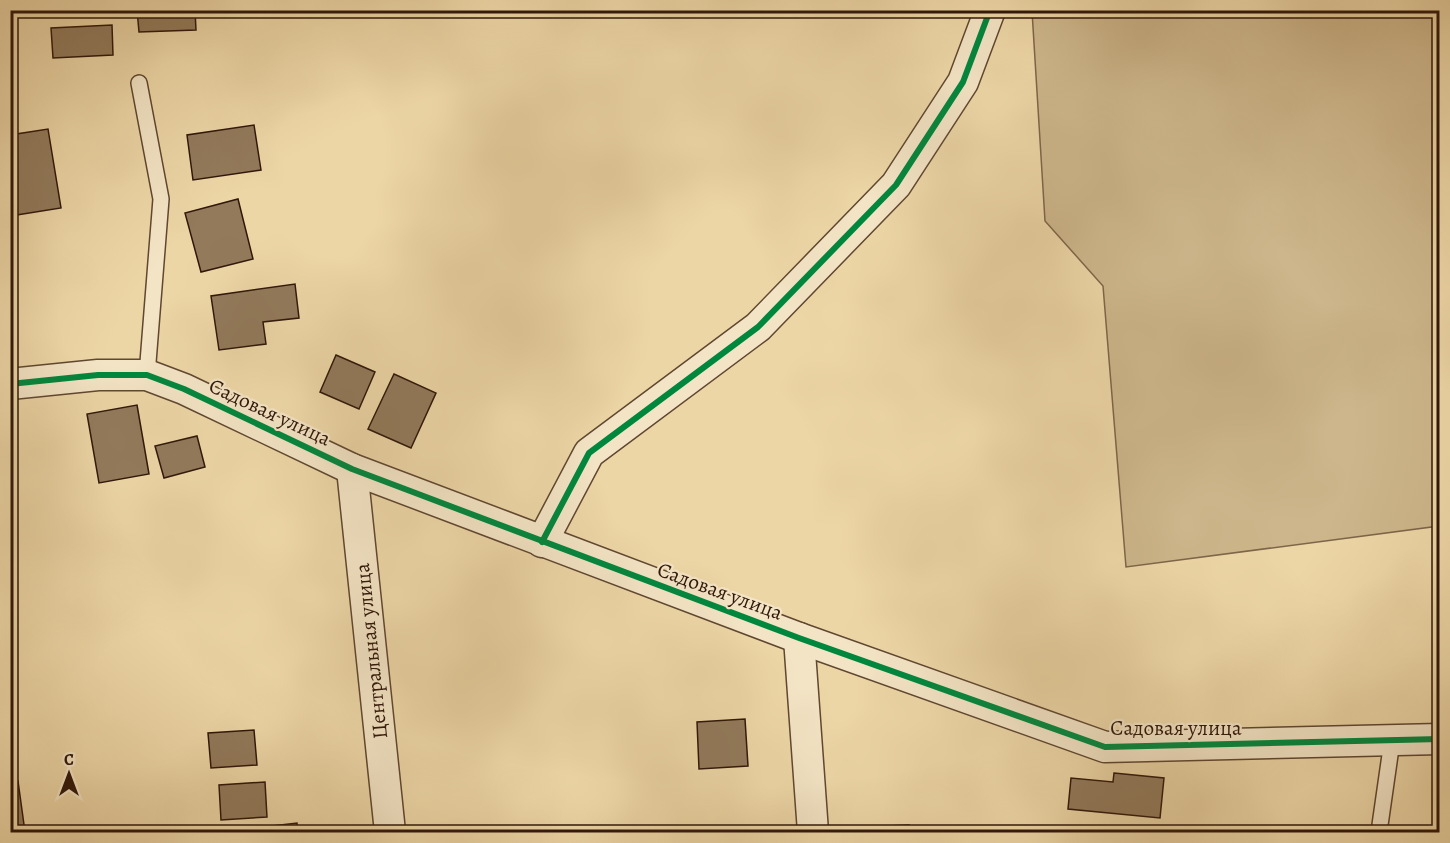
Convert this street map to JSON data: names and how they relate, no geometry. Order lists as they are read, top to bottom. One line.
{"streets":{"street":["Садовая улица","Центральная улица"]},"crossings":[["Садовая улица","Центральная улица"]],"north":"top"}
